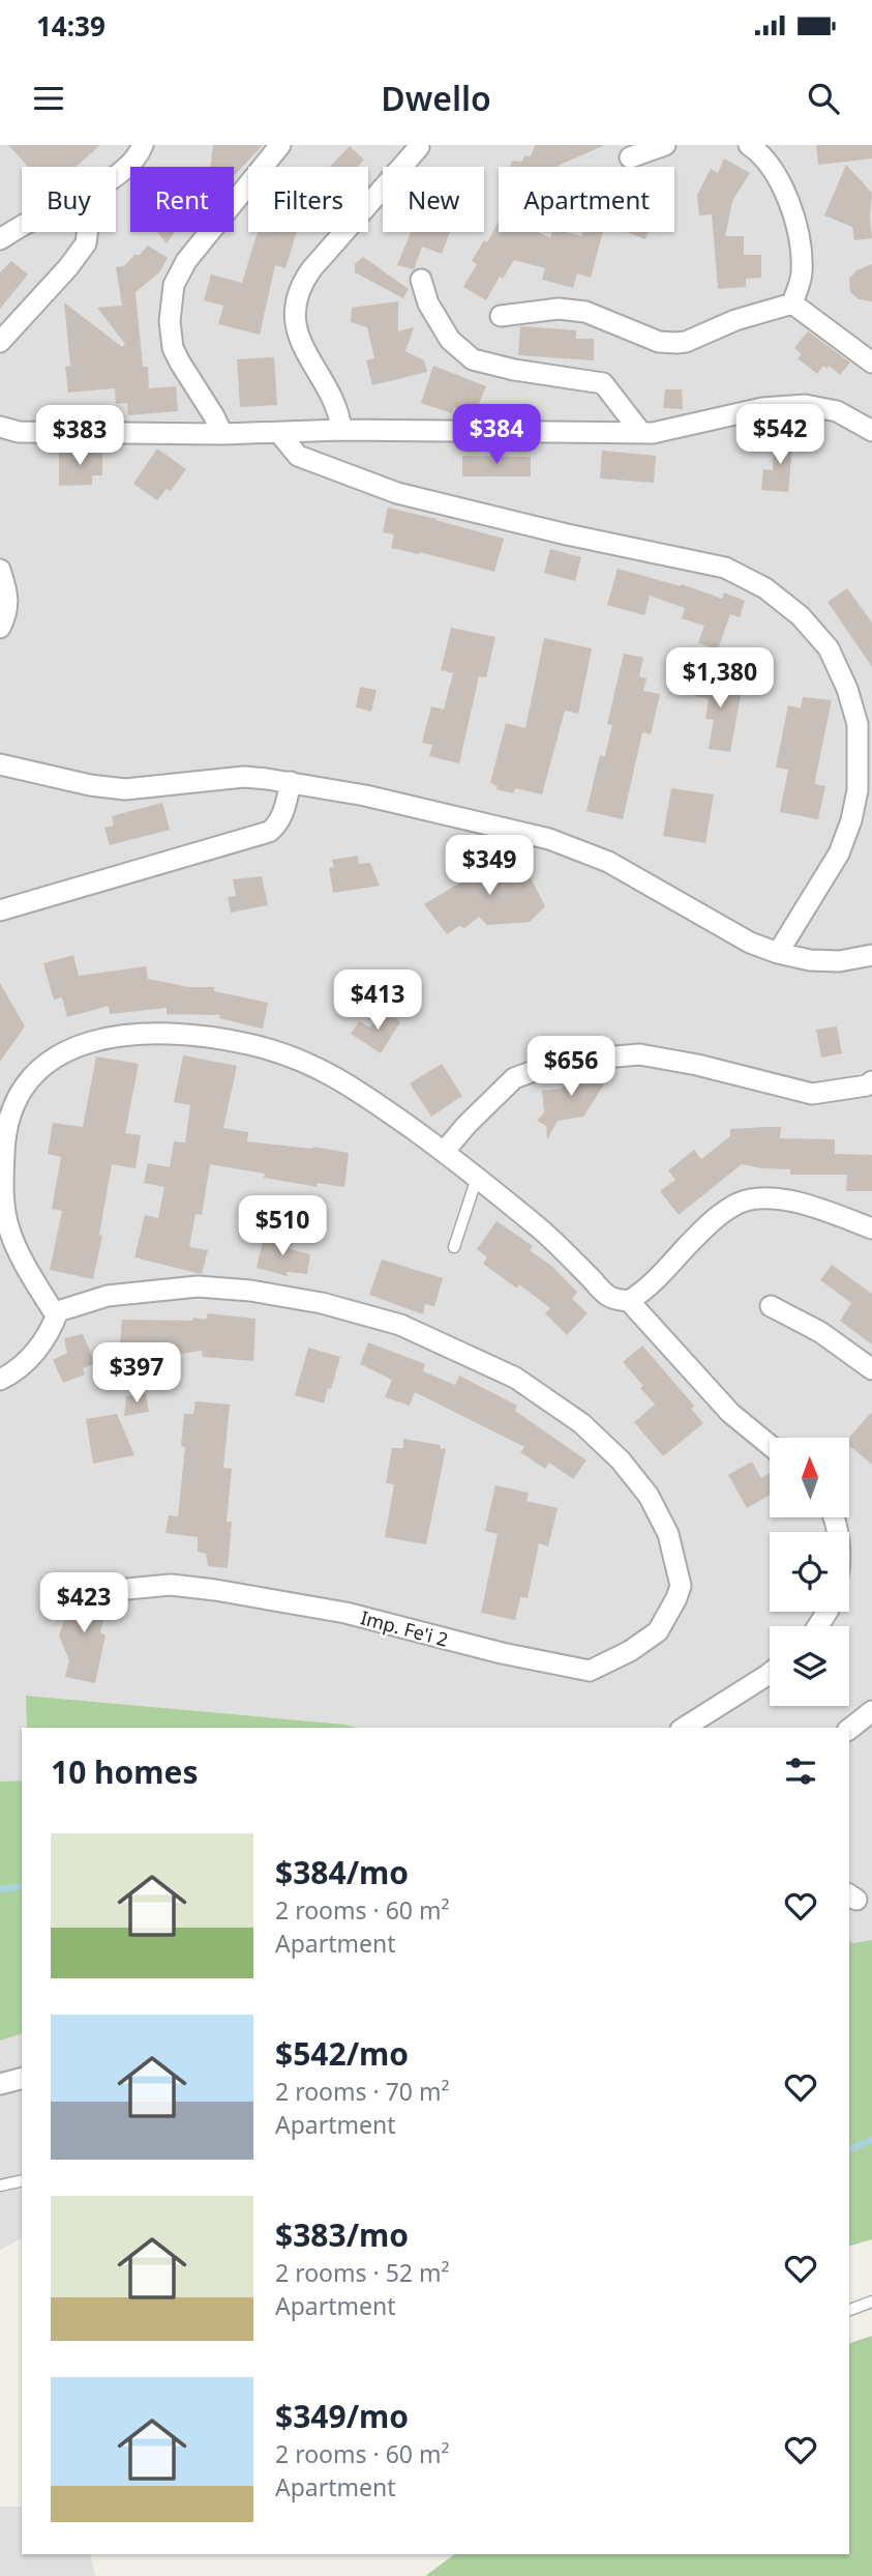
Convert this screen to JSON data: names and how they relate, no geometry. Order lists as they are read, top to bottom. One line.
{"streets":{"street":["Imp. Fe'i 2"]},"north":"top","page":{"status":"14:39","header":"Dwello","chip":["Buy","Rent","Filters","New","Apartment"],"price":["$384","$542","$383","$1,380","$349","$413","$656","$510","$397","$423"],"heading":"10 homes","list":[{"name":"$384/mo","note":"2 rooms · 60 m² · Apartment"},{"name":"$542/mo","note":"2 rooms · 70 m² · Apartment"},{"name":"$383/mo","note":"2 rooms · 52 m² · Apartment"},{"name":"$349/mo","note":"2 rooms · 60 m² · Apartment"}]}}
